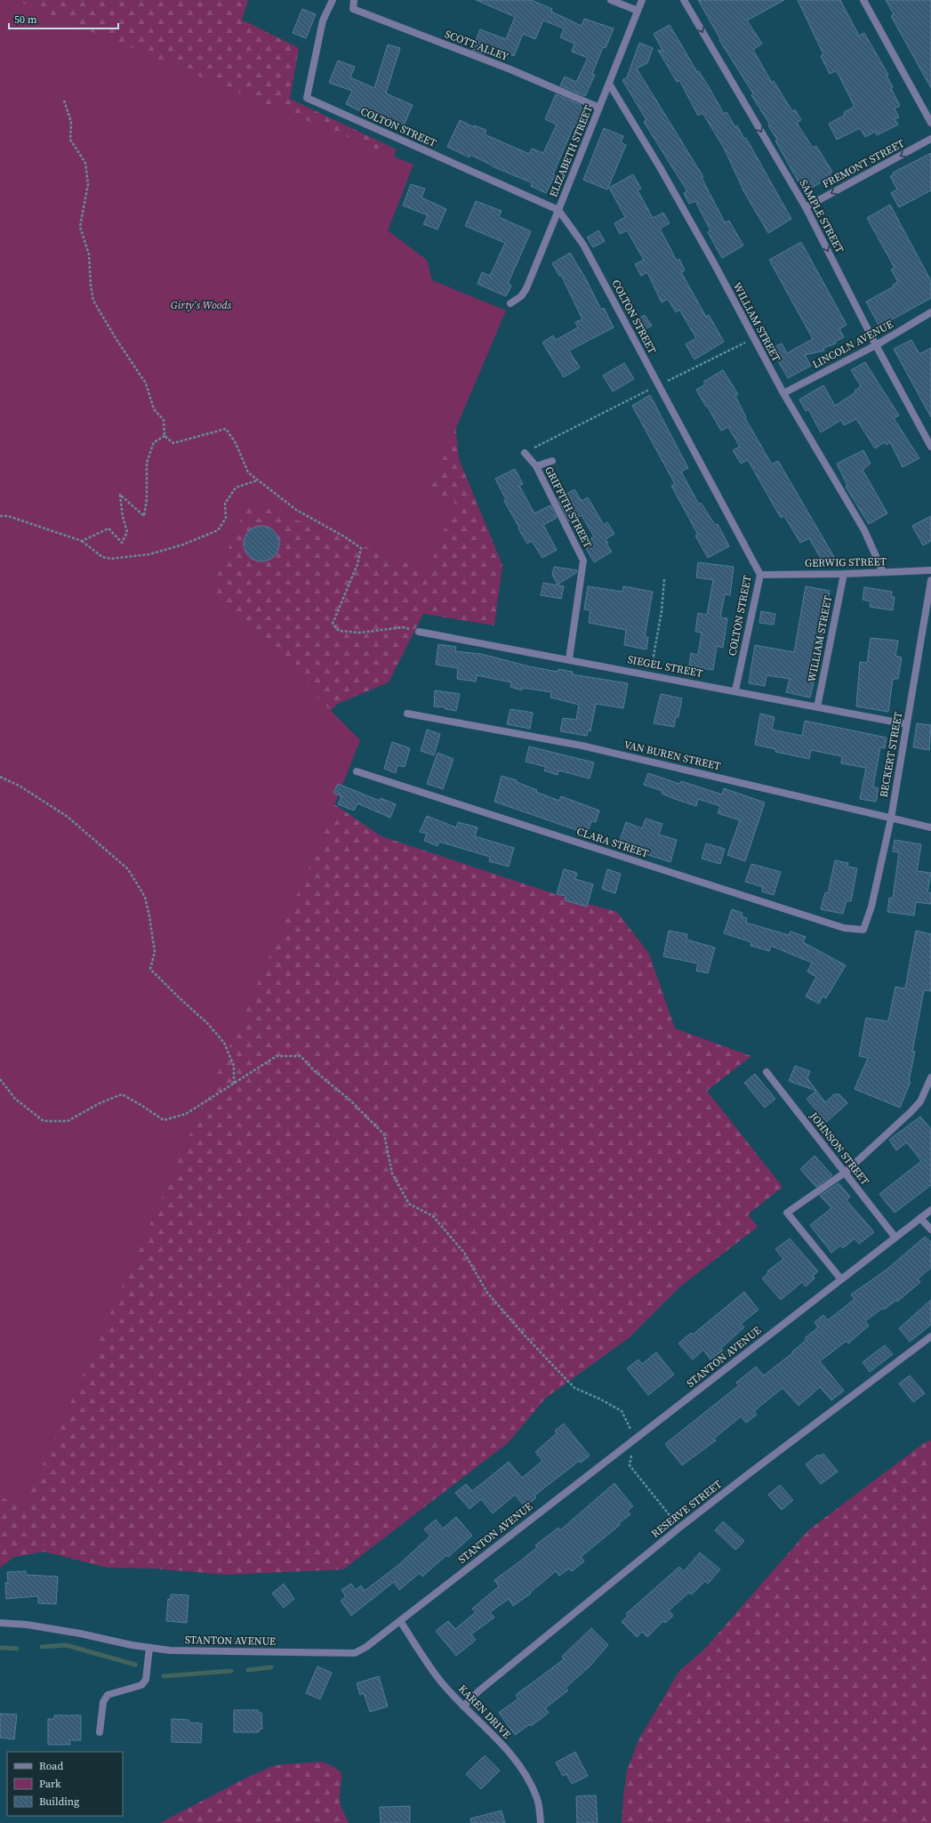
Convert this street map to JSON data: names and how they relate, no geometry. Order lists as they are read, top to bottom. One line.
{"streets":{"street":["SCOTT ALLEY","COLTON STREET","ELIZABETH STREET","FREMONT STREET","SAMPLE STREET","WILLIAM STREET","LINCOLN AVENUE","GRIFFITH STREET","GERWIG STREET","SIEGEL STREET","BECKERT STREET","VAN BUREN STREET","CLARA STREET","JOHNSON STREET","STANTON AVENUE","RESERVE STREET","KAREN DRIVE"]},"crossings":[["SCOTT ALLEY","ELIZABETH STREET"],["COLTON STREET","ELIZABETH STREET"],["COLTON STREET","GERWIG STREET"],["COLTON STREET","SIEGEL STREET"],["ELIZABETH STREET","WILLIAM STREET"],["FREMONT STREET","SAMPLE STREET"],["SAMPLE STREET","LINCOLN AVENUE"],["WILLIAM STREET","LINCOLN AVENUE"],["WILLIAM STREET","GERWIG STREET"],["WILLIAM STREET","SIEGEL STREET"],["GRIFFITH STREET","SIEGEL STREET"],["SIEGEL STREET","BECKERT STREET"],["BECKERT STREET","VAN BUREN STREET"],["BECKERT STREET","CLARA STREET"],["JOHNSON STREET","STANTON AVENUE"],["STANTON AVENUE","KAREN DRIVE"],["RESERVE STREET","KAREN DRIVE"]],"one_way":["FREMONT STREET","SAMPLE STREET"],"parks":["Girty's Woods"],"legend":["Road","Park","Building"],"scale_bar":"50 m"}
